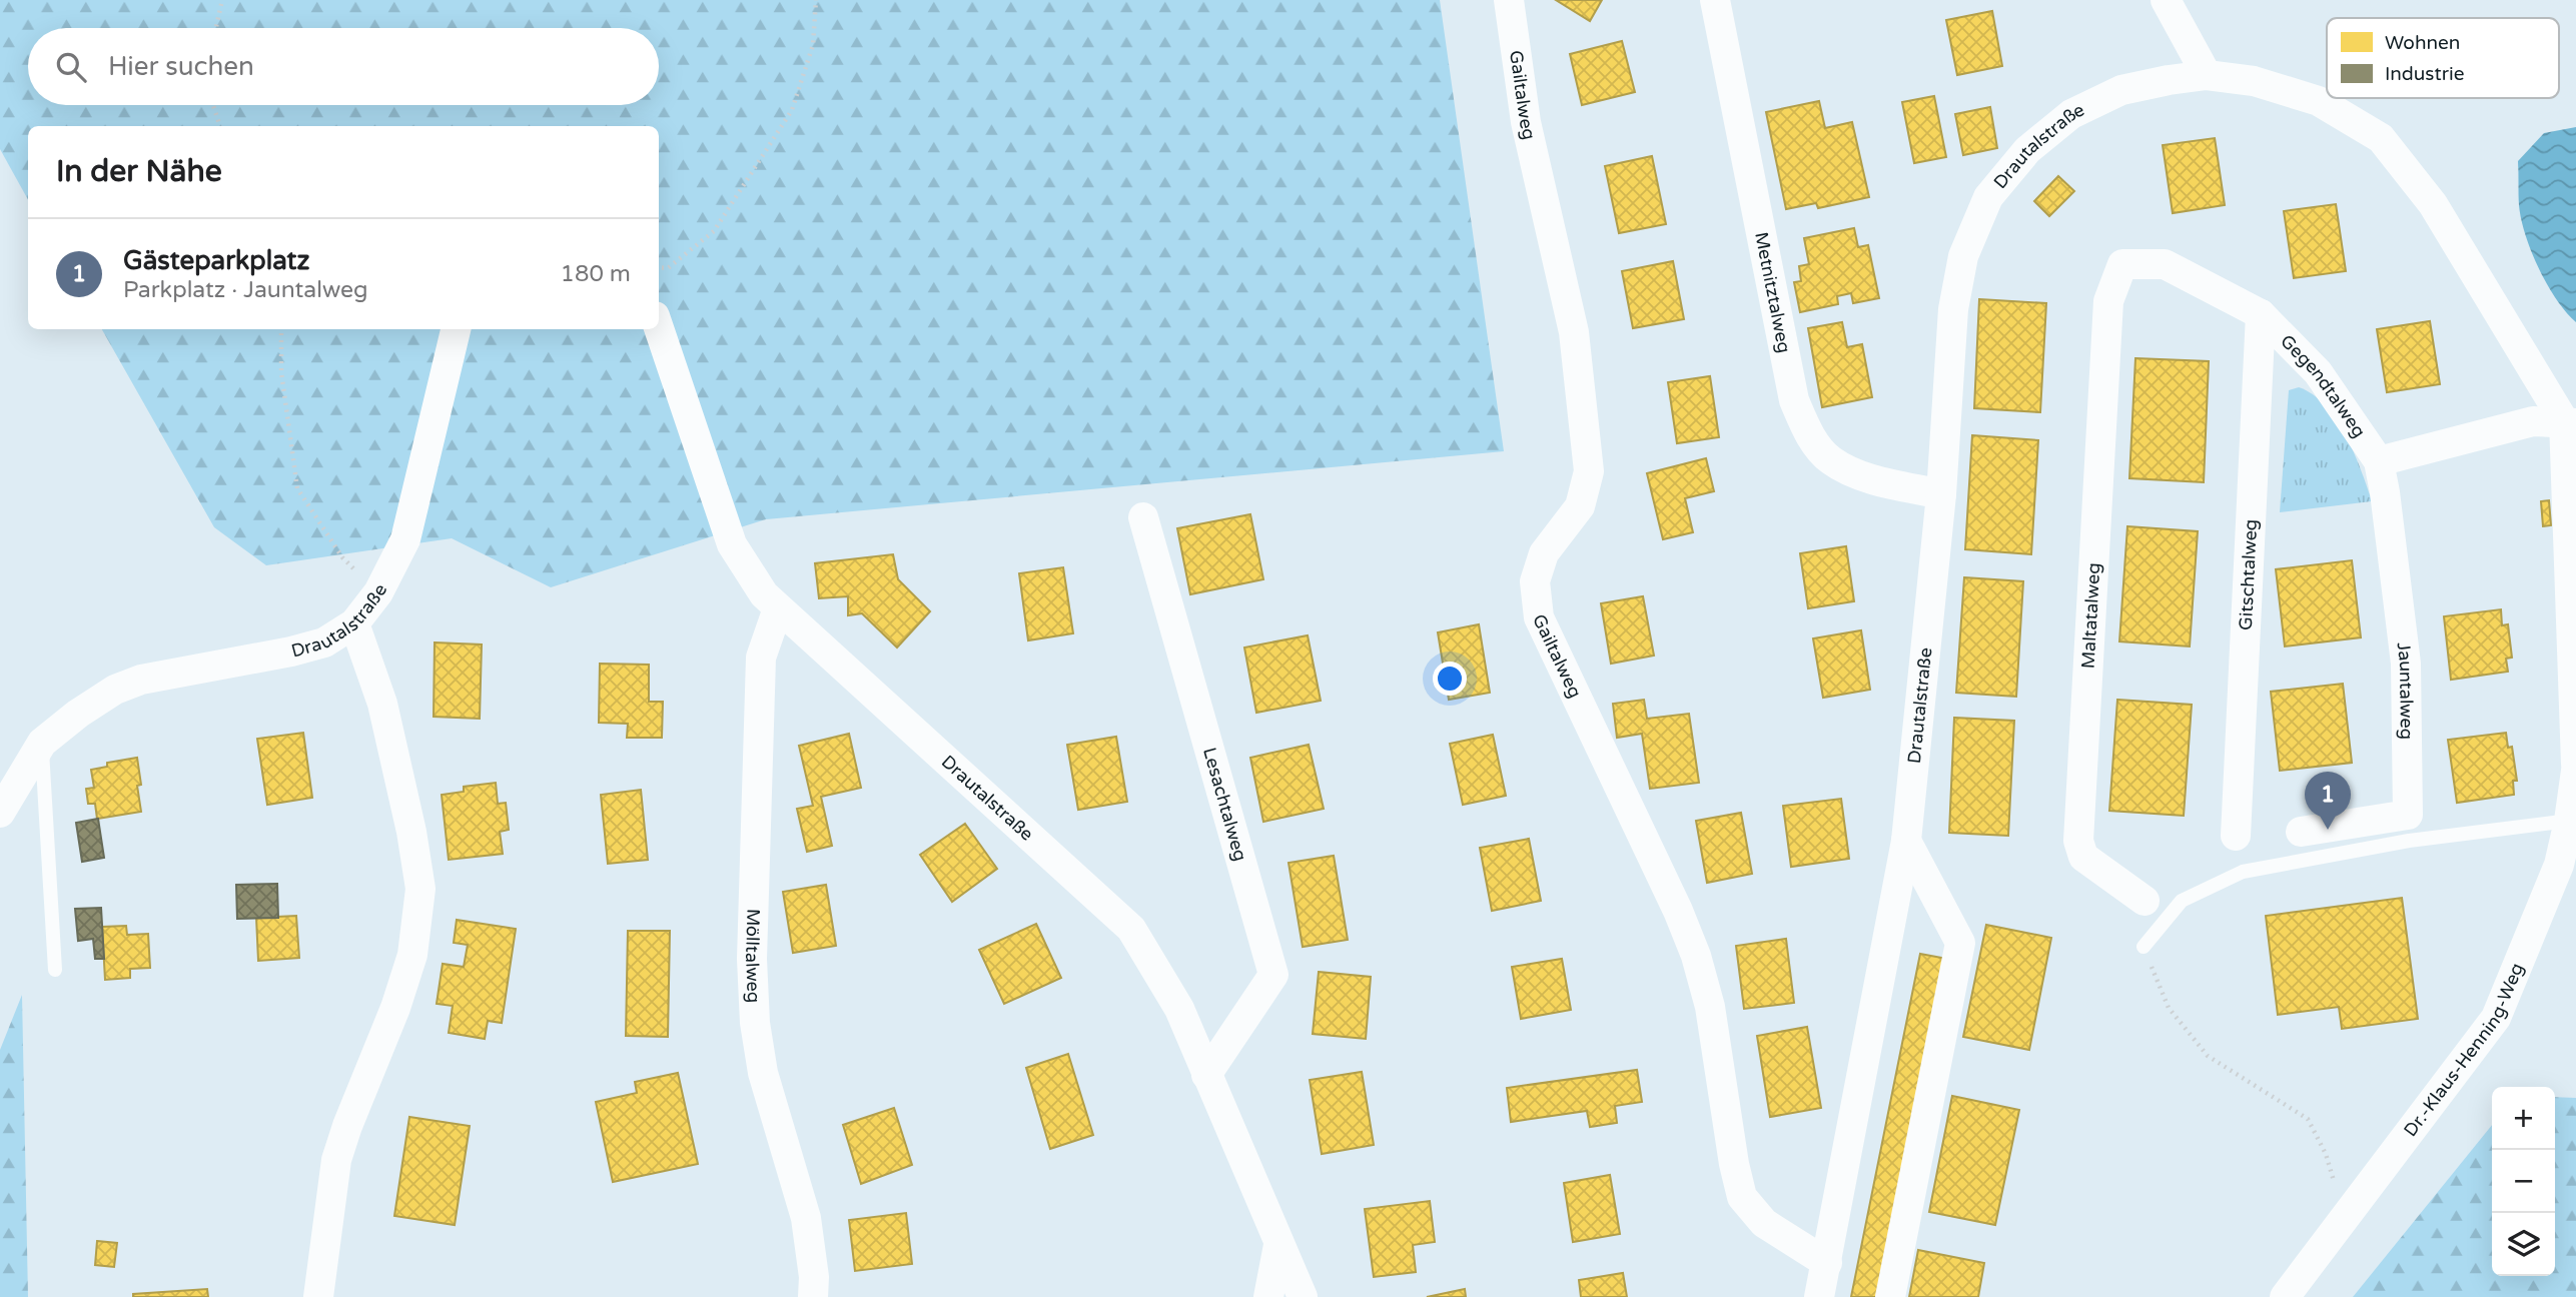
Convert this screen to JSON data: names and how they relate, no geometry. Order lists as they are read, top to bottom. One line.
{"streets":{"street":["Gailtalweg","Drautalstraße","Metnitztalweg","Gegendtalweg","Gitschtalweg","Maltatalweg","Jauntalweg","Lesachtalweg","Mölltalweg","Dr.-Klaus-Henning-Weg"]},"crossings":[["Gailtalweg","Drautalstraße"],["Drautalstraße","Metnitztalweg"],["Drautalstraße","Lesachtalweg"],["Drautalstraße","Mölltalweg"],["Gegendtalweg","Gitschtalweg"],["Gegendtalweg","Maltatalweg"],["Gegendtalweg","Jauntalweg"]],"legend":["Wohnen","Industrie"],"page":{"search":"Hier suchen","heading":"In der Nähe","list":[{"mark":"1","name":"Gästeparkplatz","note":"Parkplatz · Jauntalweg","value":"180 m"}],"pins":"1","map_buttons":["+","−"]}}
